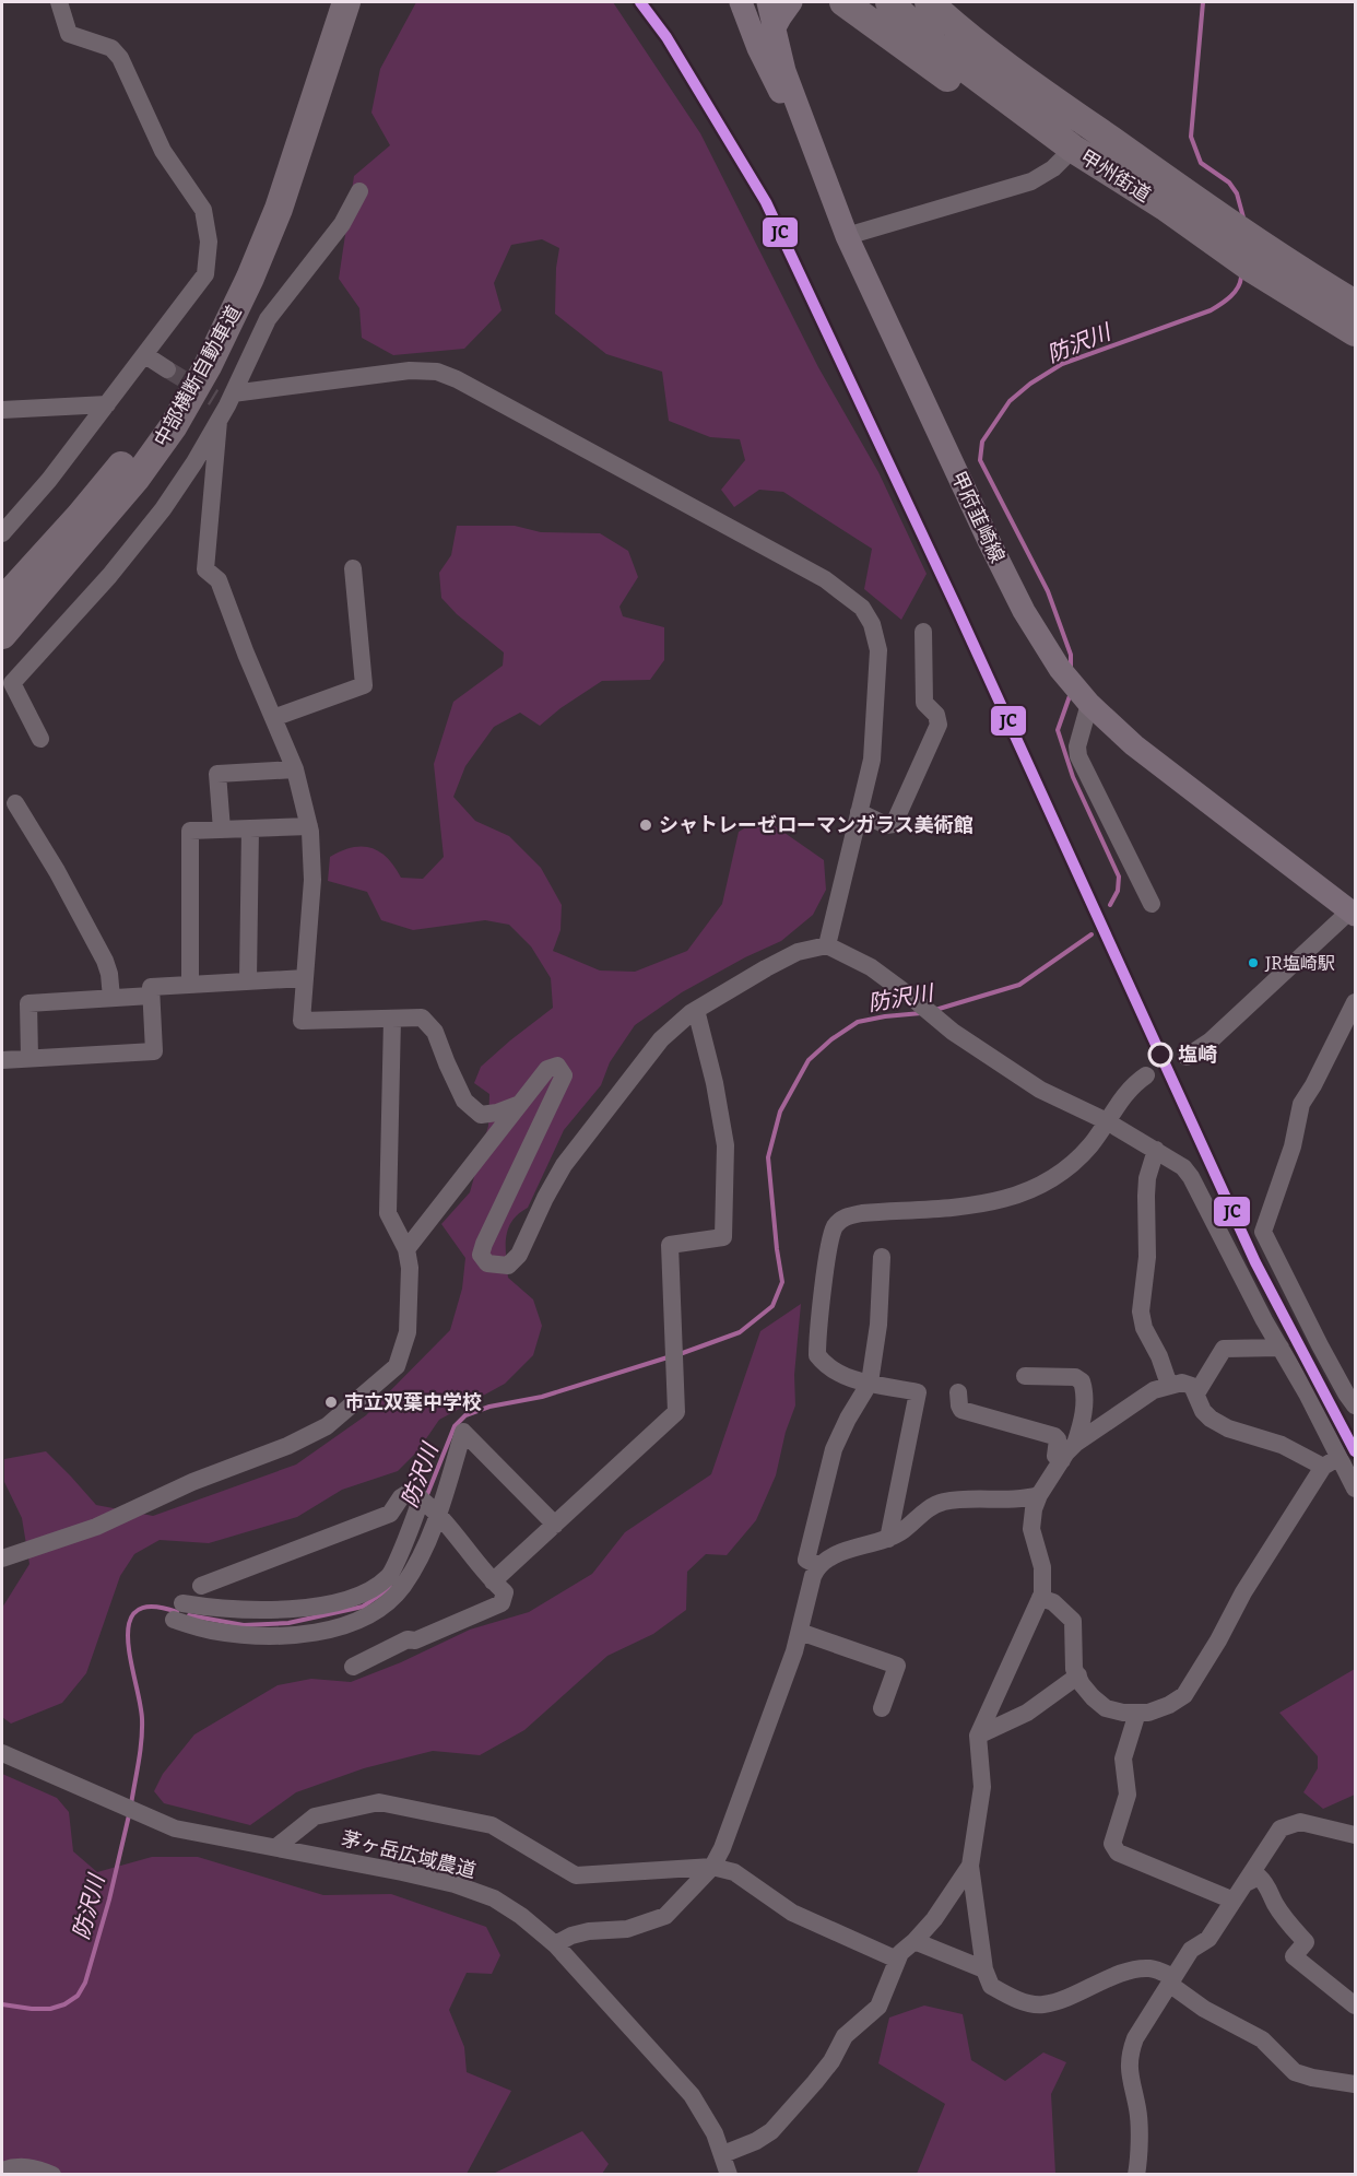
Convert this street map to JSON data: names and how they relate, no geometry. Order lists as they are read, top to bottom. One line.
{"streets":{"highway":["甲州街道","中部横断自動車道"],"main road":["甲府韮崎線"],"street":["茅ヶ岳広域農道"]},"water":["防沢川"],"places":["シャトレーゼローマンガラス美術館","JR塩崎駅","塩崎","市立双葉中学校"],"lines":["transit line JC"]}
